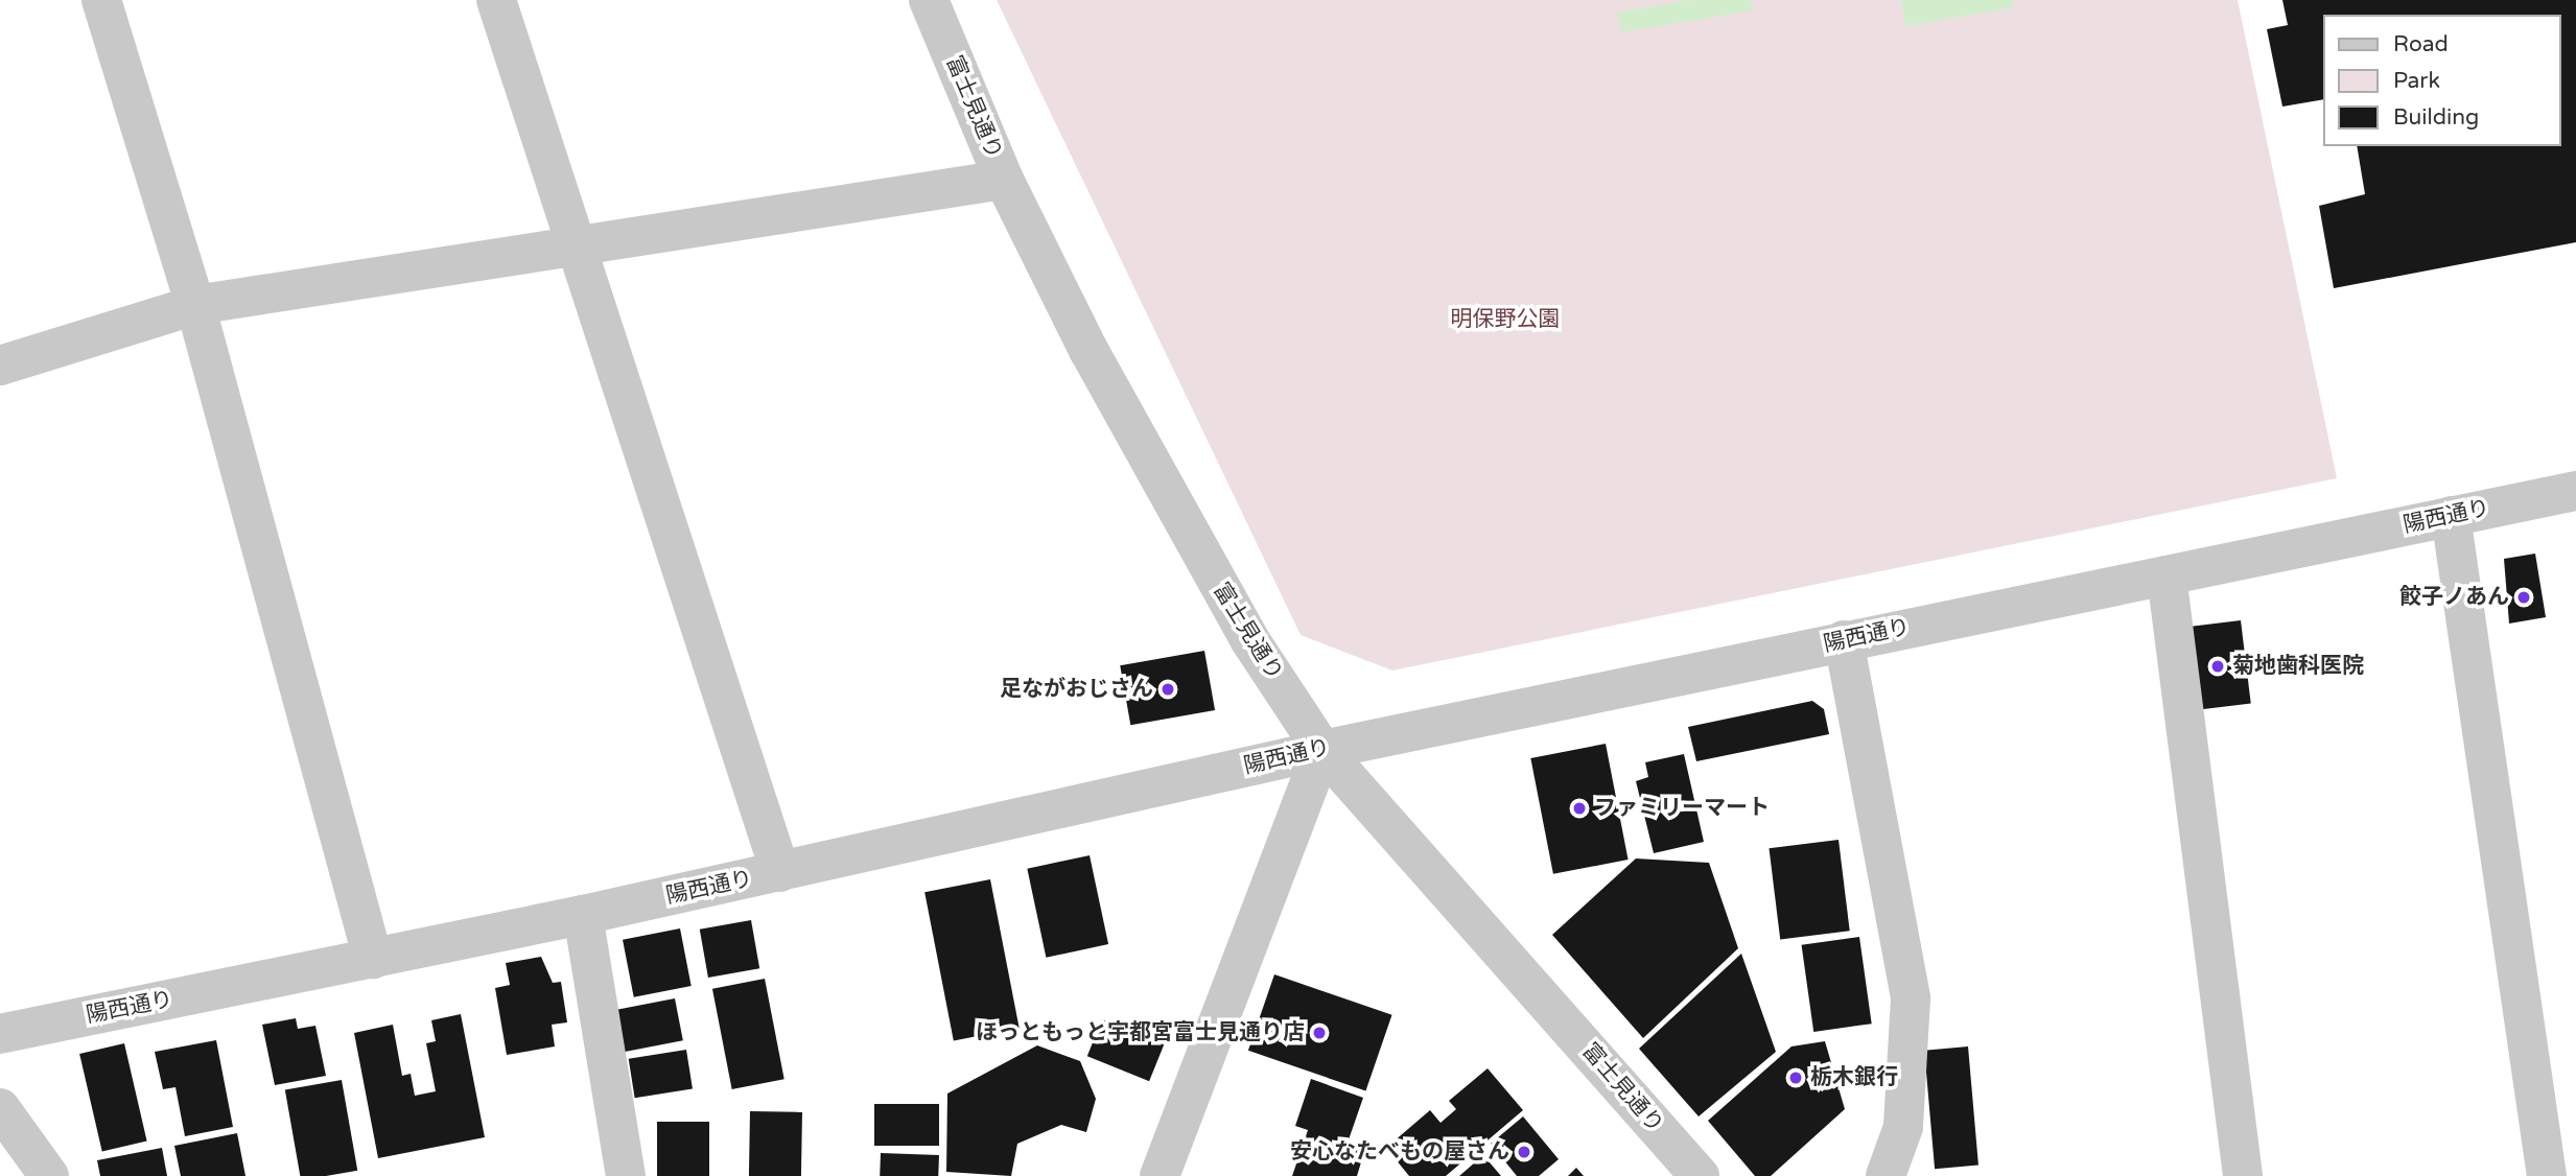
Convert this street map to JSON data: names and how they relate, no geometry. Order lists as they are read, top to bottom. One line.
{"streets":{"street":["富士見通り","陽西通り"]},"crossings":[["富士見通り","陽西通り"]],"parks":["明保野公園"],"places":["餃子ノあん","菊地歯科医院","足ながおじさん","ファミリーマート","ほっともっと宇都宮富士見通り店","栃木銀行","安心なたべもの屋さん"],"legend":["Road","Park","Building"]}
